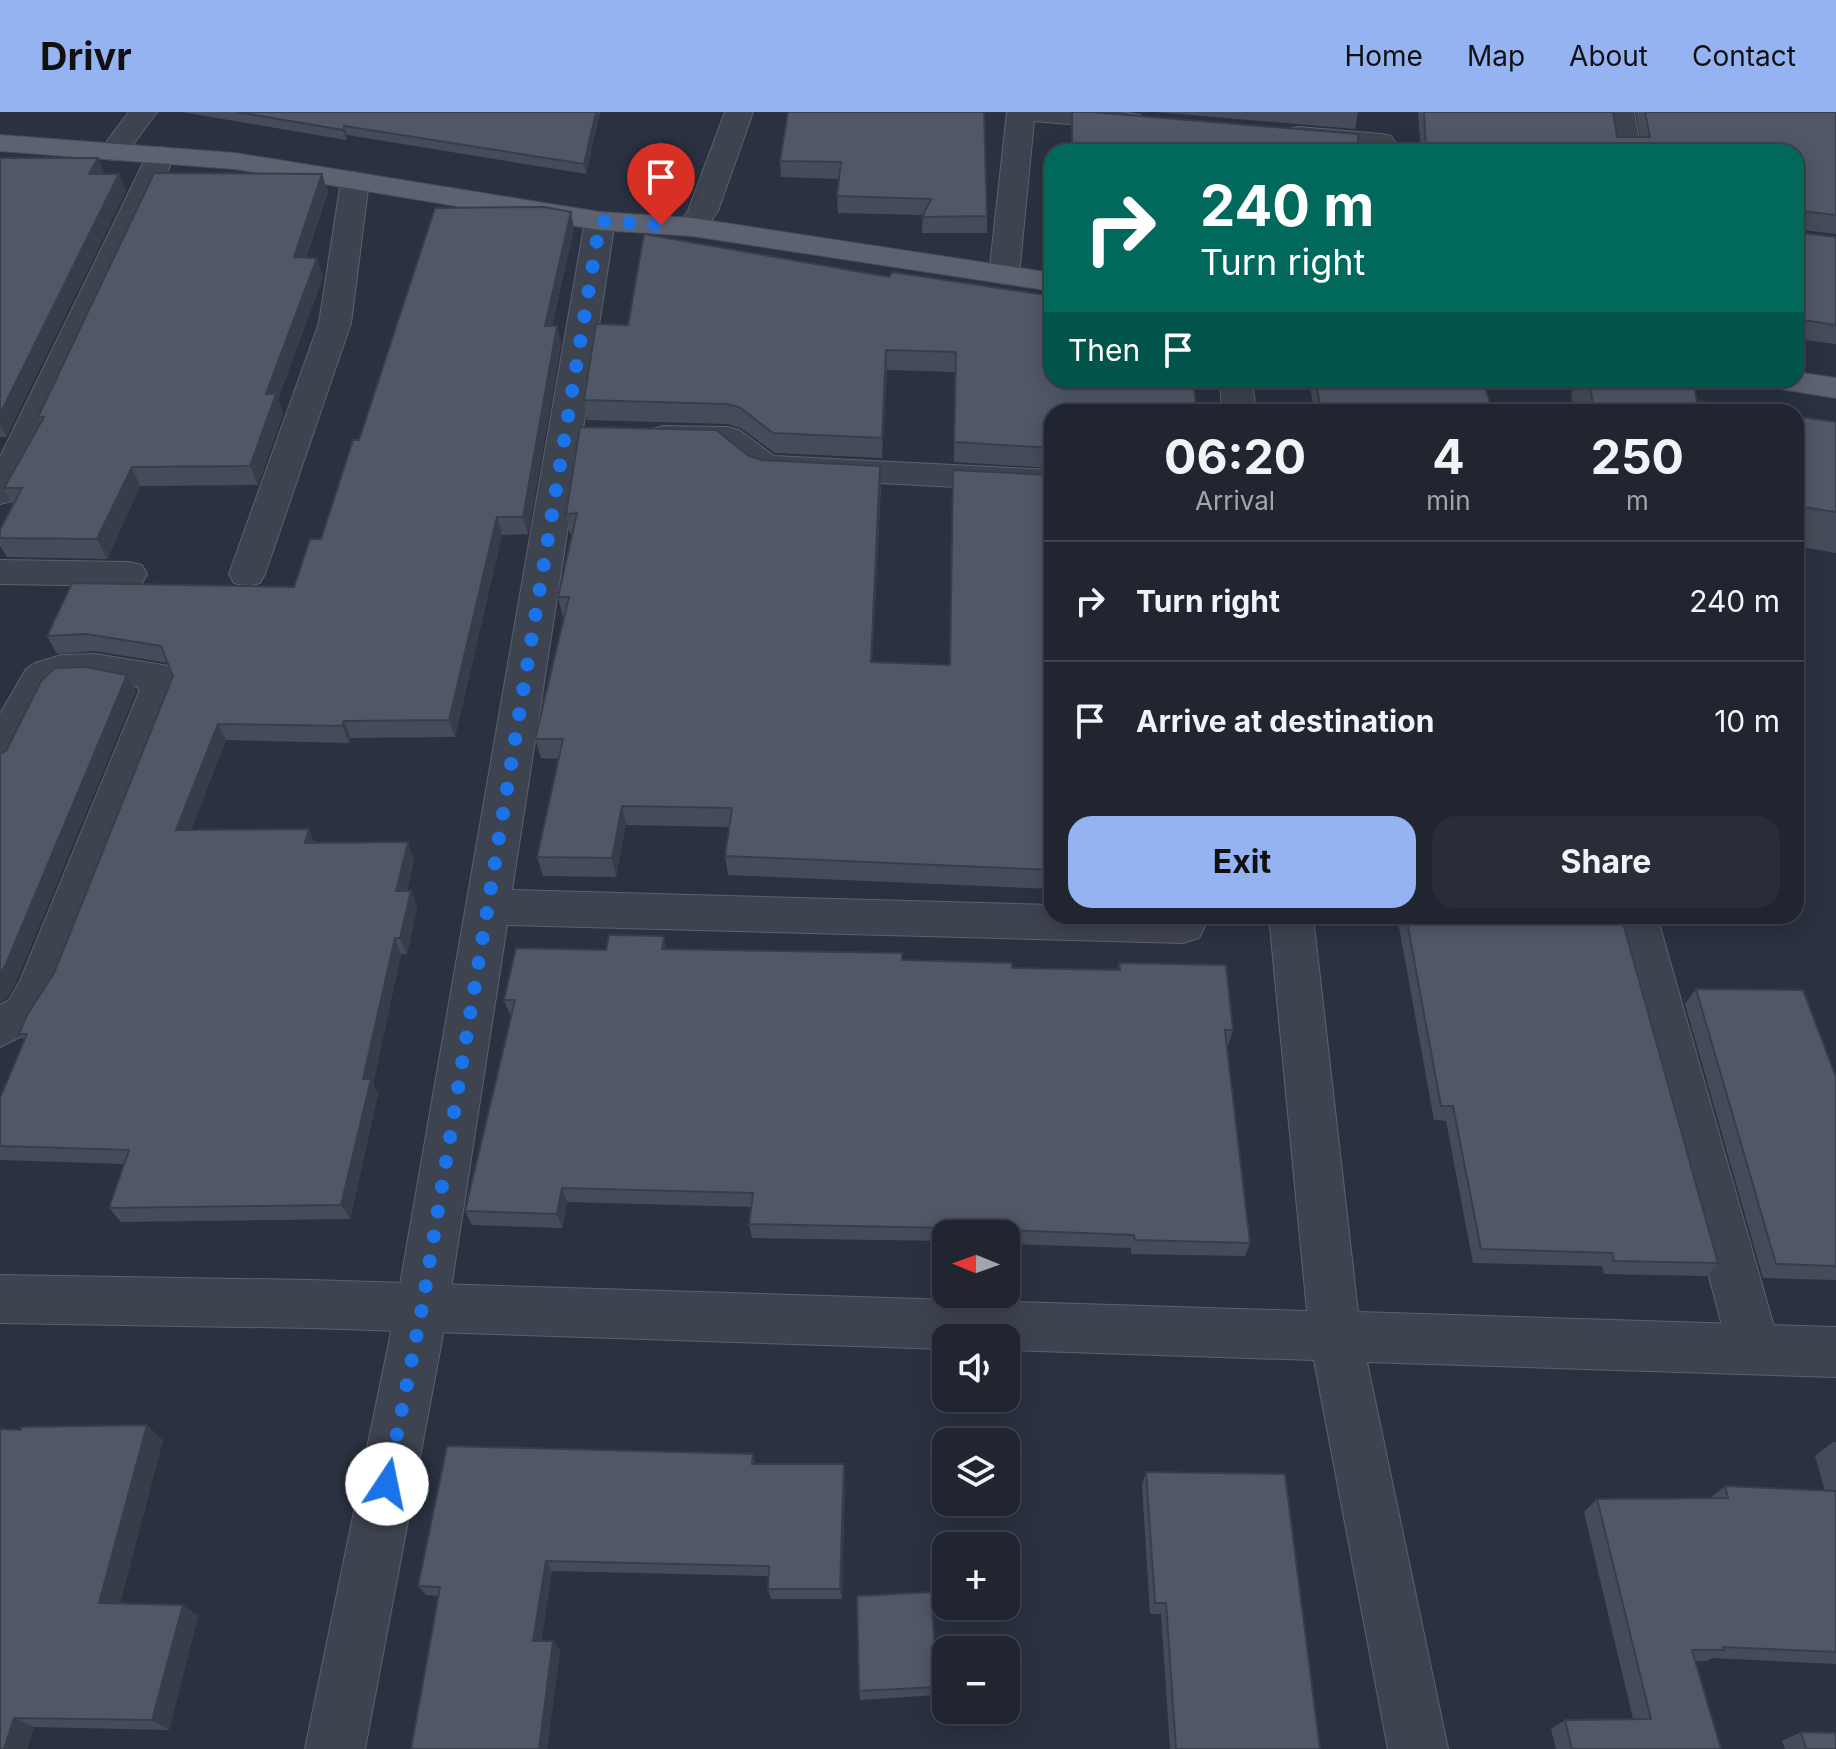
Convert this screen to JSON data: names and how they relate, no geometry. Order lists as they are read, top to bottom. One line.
{"north":"left","page":{"header":"Drivr","nav":["Home","Map","About","Contact"],"turn":["240 m","Turn right"],"then":"Then","eta":["06:20","Arrival","4","min","250","m"],"list":[{"name":"Turn right","value":"240 m"},{"name":"Arrive at destination","value":"10 m"}],"buttons":["Exit","Share"],"map_buttons":["+","−"]}}
